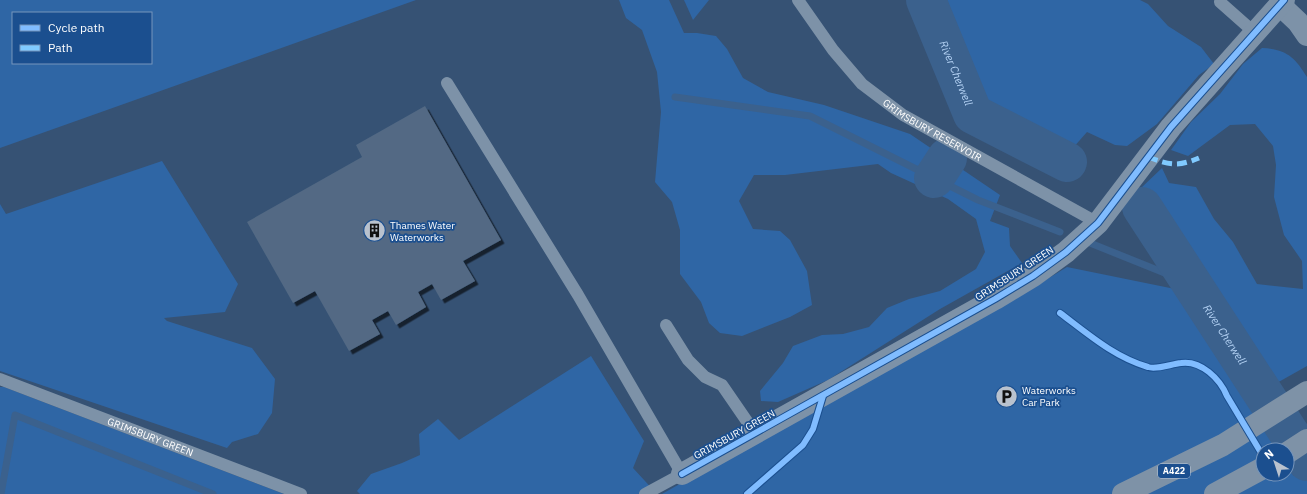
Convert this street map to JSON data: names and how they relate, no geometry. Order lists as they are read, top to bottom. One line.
{"streets":{"highway":["A422"],"street":["GRIMSBURY GREEN"],"lane":["GRIMSBURY RESERVOIR"]},"crossings":[["GRIMSBURY RESERVOIR","GRIMSBURY GREEN"]],"water":["River Cherwell"],"places":{"building":["Thames Water Waterworks"],"parking":["Waterworks Car Park"]},"legend":["Cycle path","Path"],"north":"top left"}
